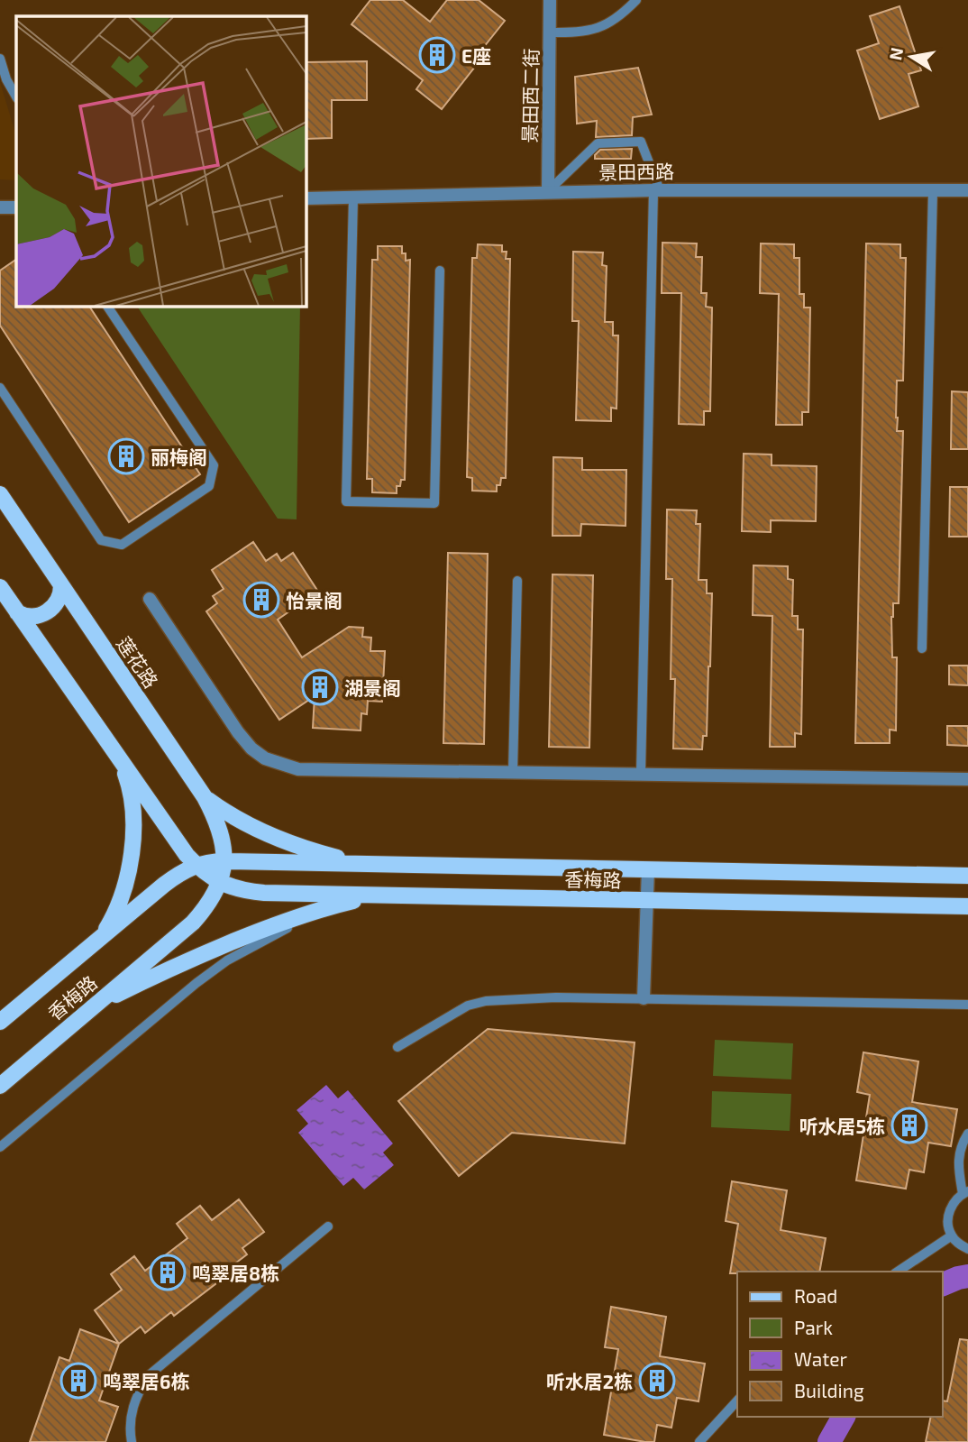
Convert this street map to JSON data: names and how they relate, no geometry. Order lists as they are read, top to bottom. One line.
{"streets":{"main road":["莲花路","香梅路"],"street":["景田西二街","景田西路"]},"crossings":[["景田西二街","景田西路"],["莲花路","香梅路"]],"places":{"building":["E座","丽梅阁","怡景阁","湖景阁","听水居5栋","鸣翠居8栋","鸣翠居6栋","听水居2栋"]},"legend":["Road","Park","Water","Building"],"north":"left"}
